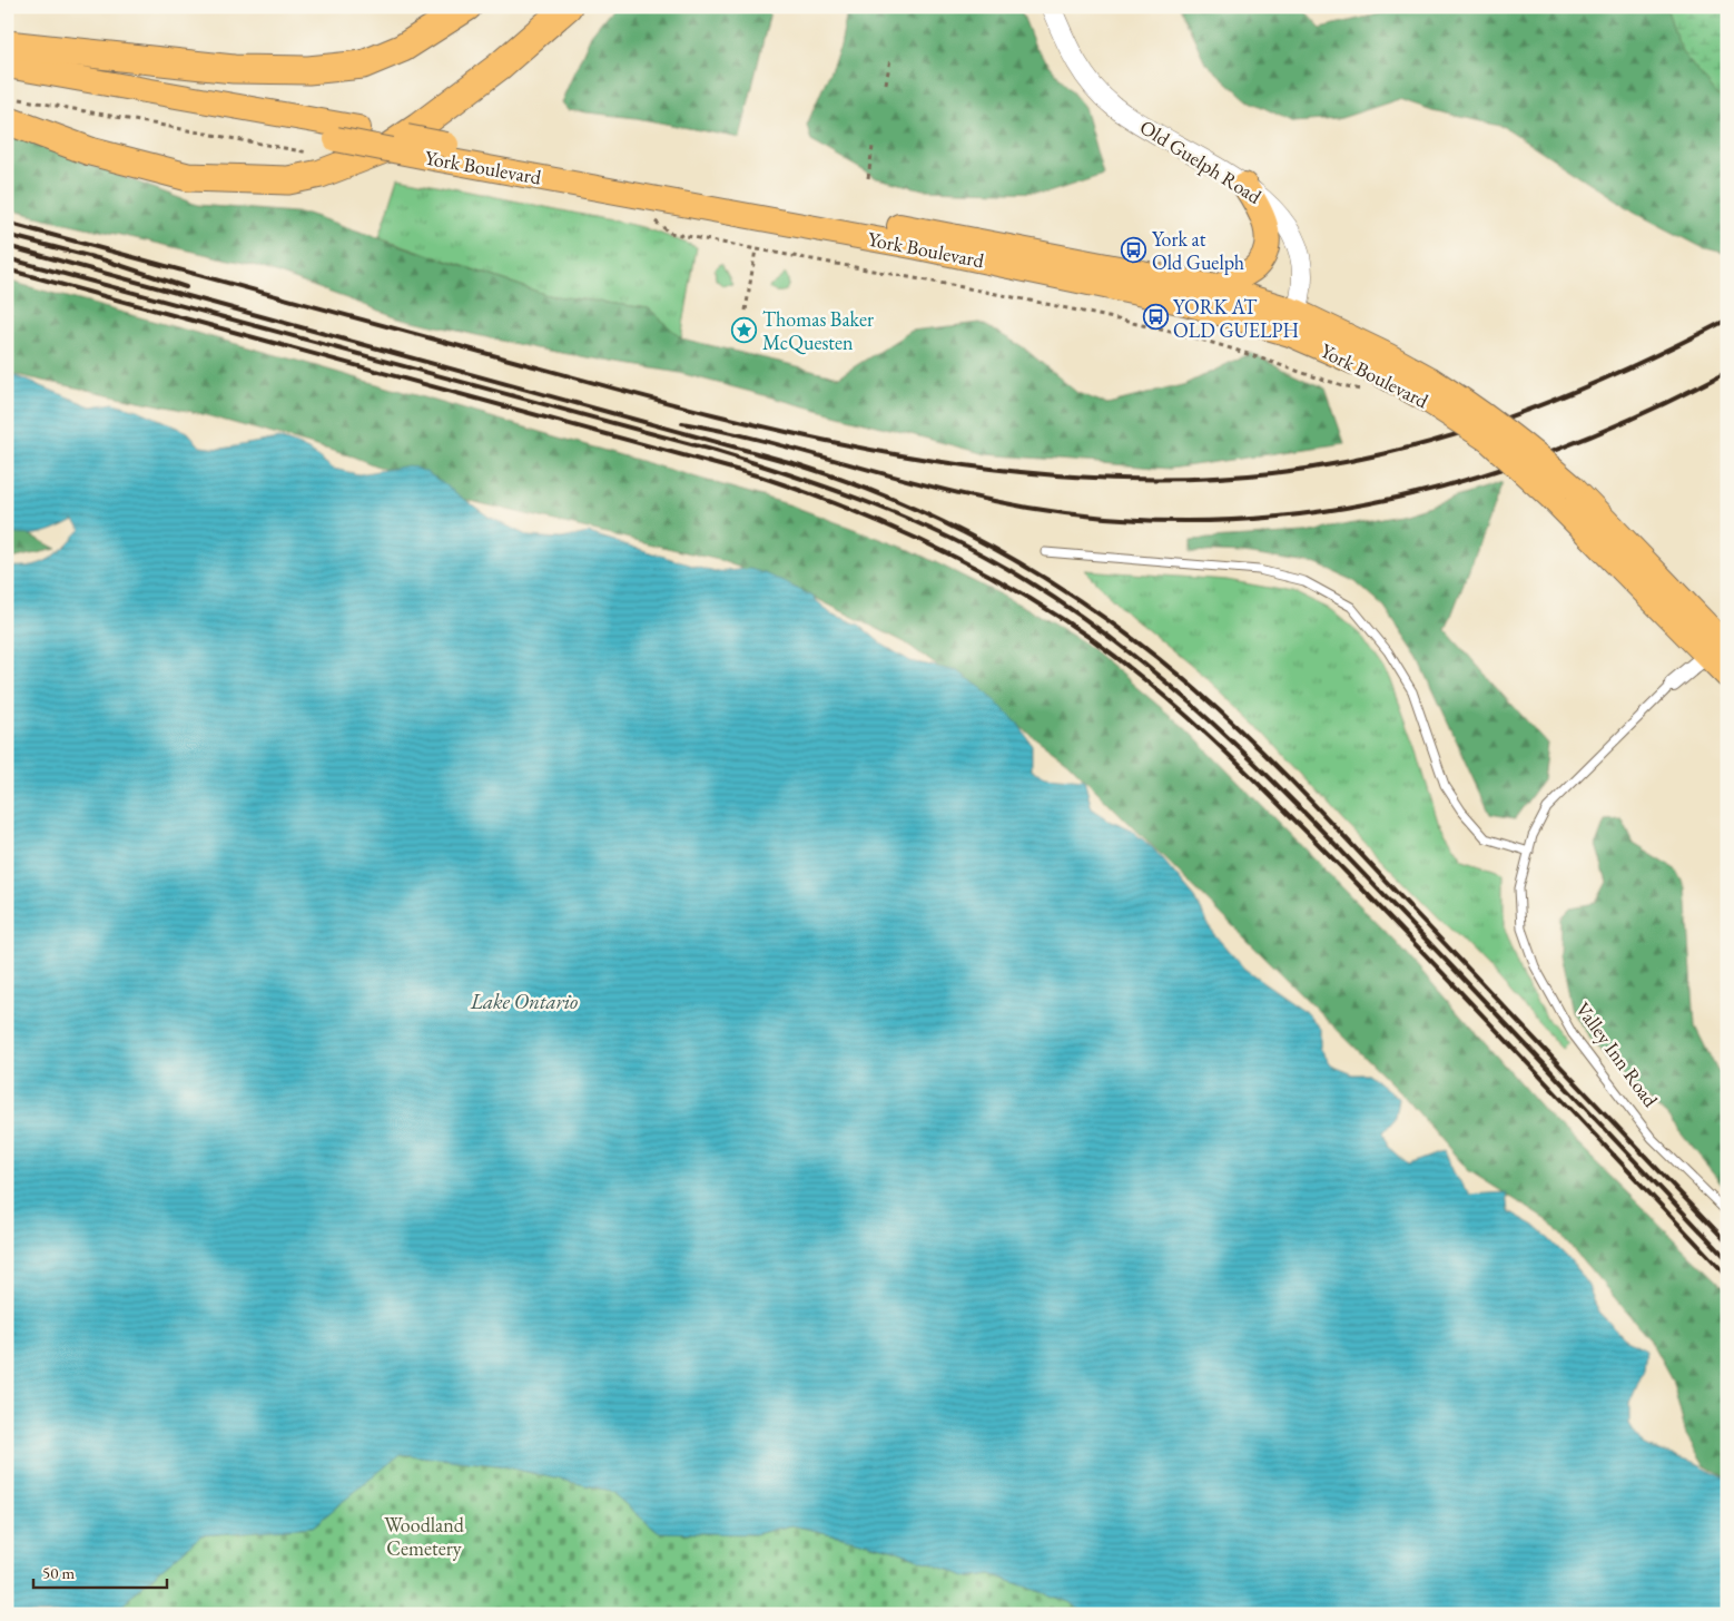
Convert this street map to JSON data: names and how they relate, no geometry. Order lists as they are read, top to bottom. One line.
{"streets":{"main road":["York Boulevard"],"street":["Old Guelph Road","Valley Inn Road"]},"crossings":[["Old Guelph Road","York Boulevard"],["York Boulevard","Valley Inn Road"]],"water":["Lake Ontario"],"parks":["Woodland Cemetery"],"places":{"bus stop":["York at Old Guelph","YORK AT OLD GUELPH"],"place":["Thomas Baker McQuesten"]},"scale_bar":"50 m"}
